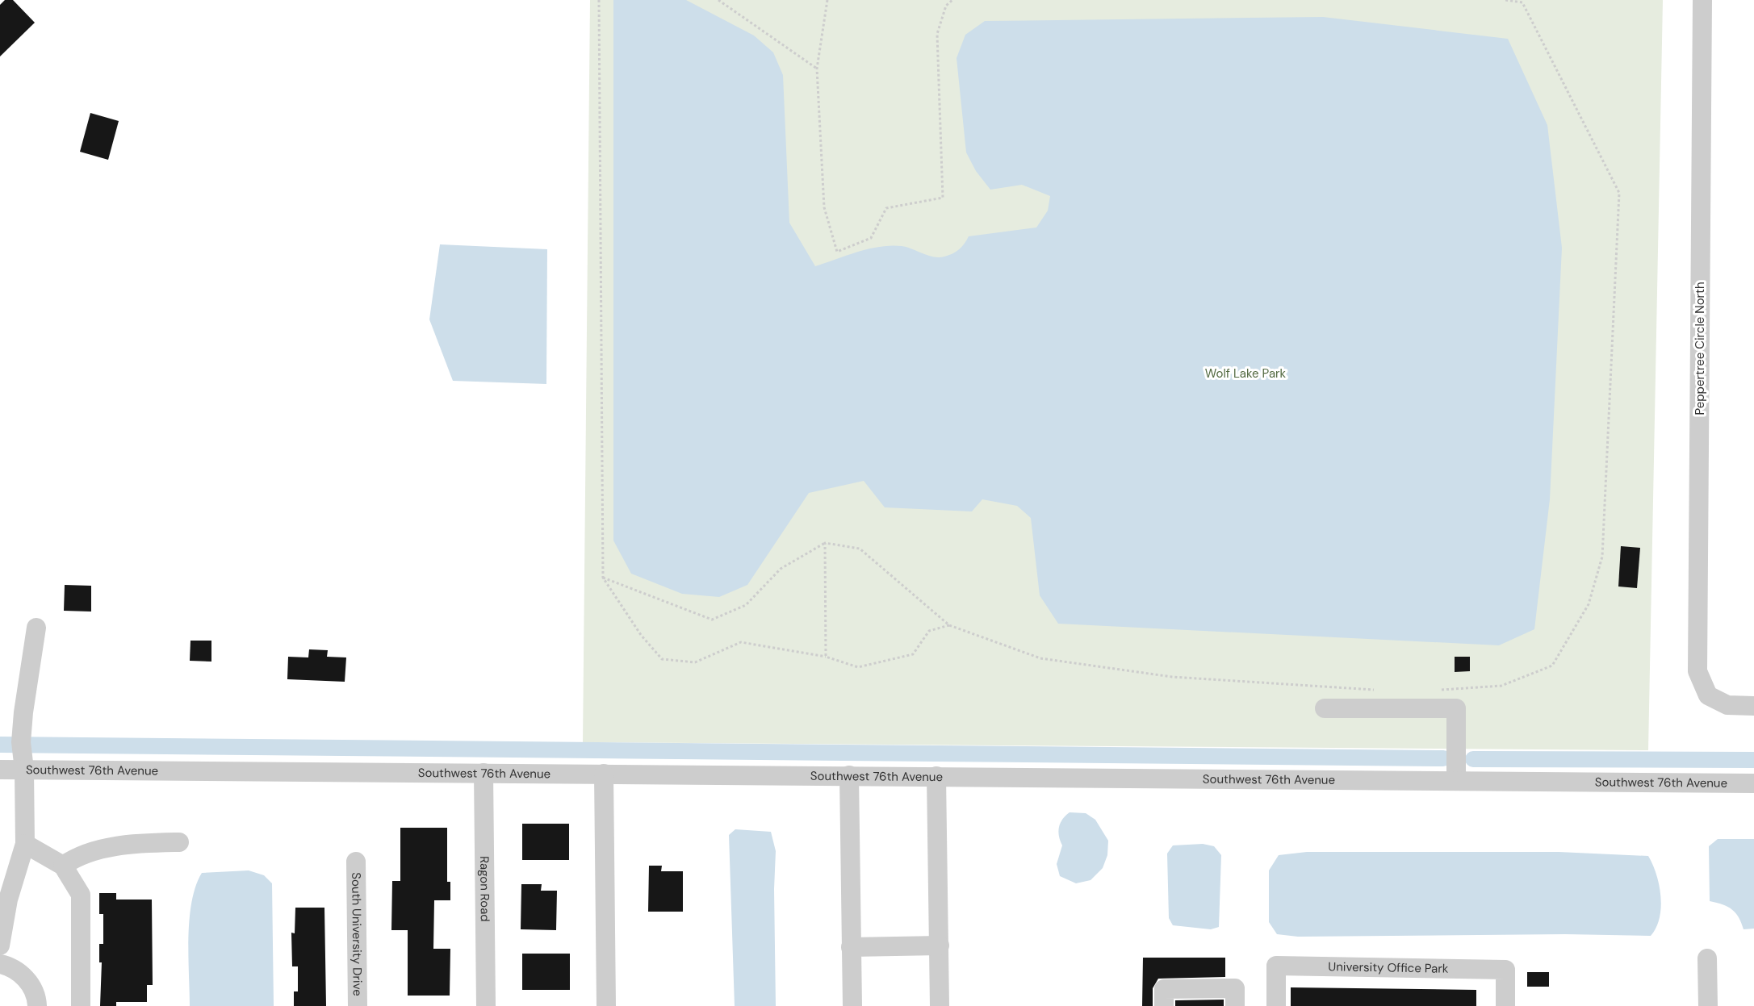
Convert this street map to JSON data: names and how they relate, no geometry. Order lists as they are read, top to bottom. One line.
{"streets":{"street":["Peppertree Circle North","Southwest 76th Avenue","Ragon Road","South University Drive","University Office Park"]},"crossings":[["Southwest 76th Avenue","Ragon Road"]],"parks":["Wolf Lake Park"]}
